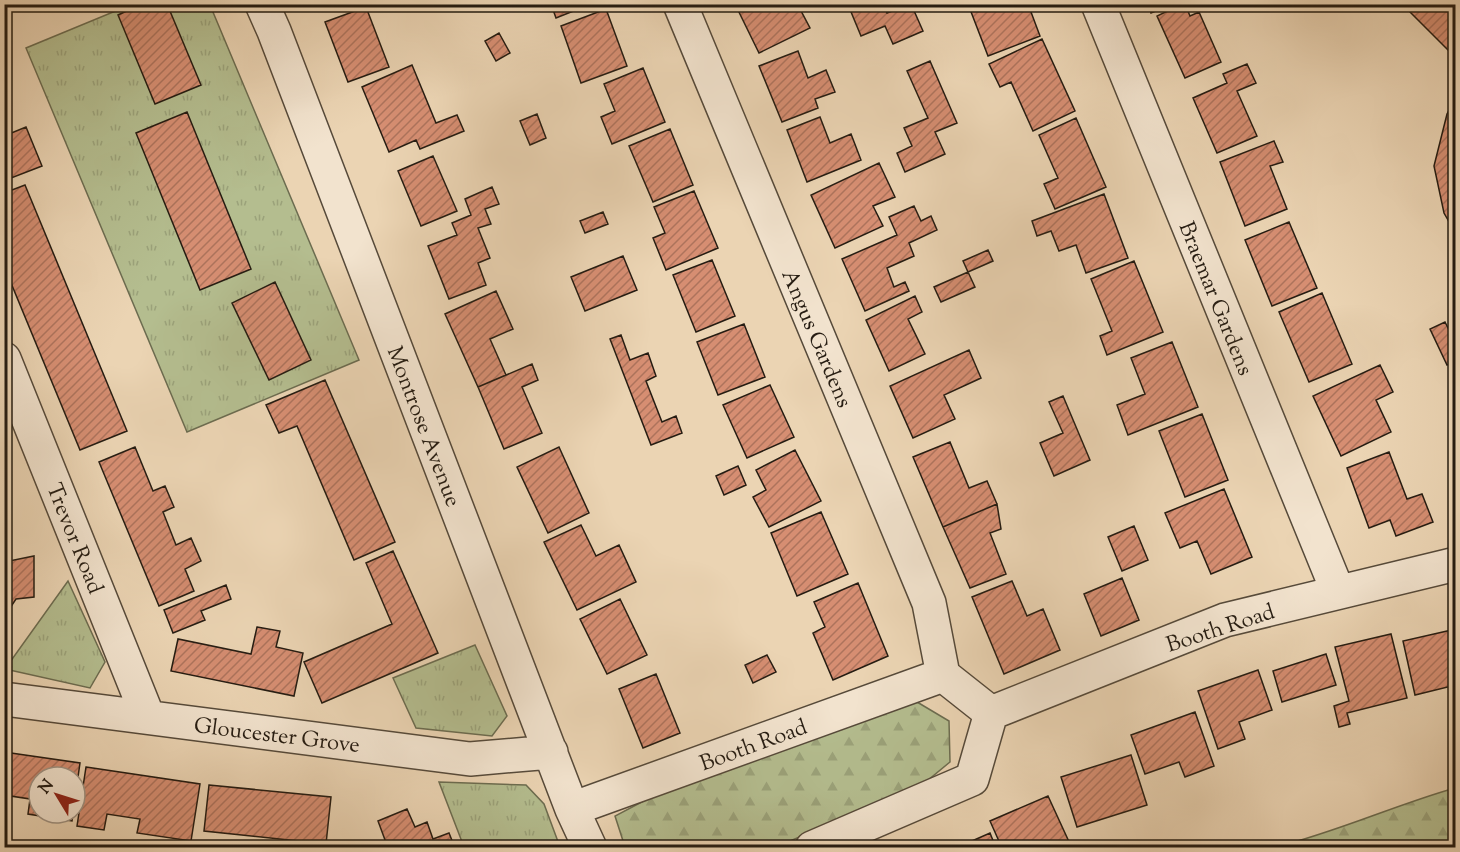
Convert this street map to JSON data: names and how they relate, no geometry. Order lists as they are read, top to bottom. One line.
{"streets":{"street":["Braemar Gardens","Angus Gardens","Montrose Avenue","Trevor Road","Booth Road","Gloucester Grove"]},"crossings":[["Braemar Gardens","Booth Road"],["Angus Gardens","Booth Road"],["Montrose Avenue","Booth Road"],["Montrose Avenue","Gloucester Grove"],["Trevor Road","Gloucester Grove"]],"north":"top left"}
